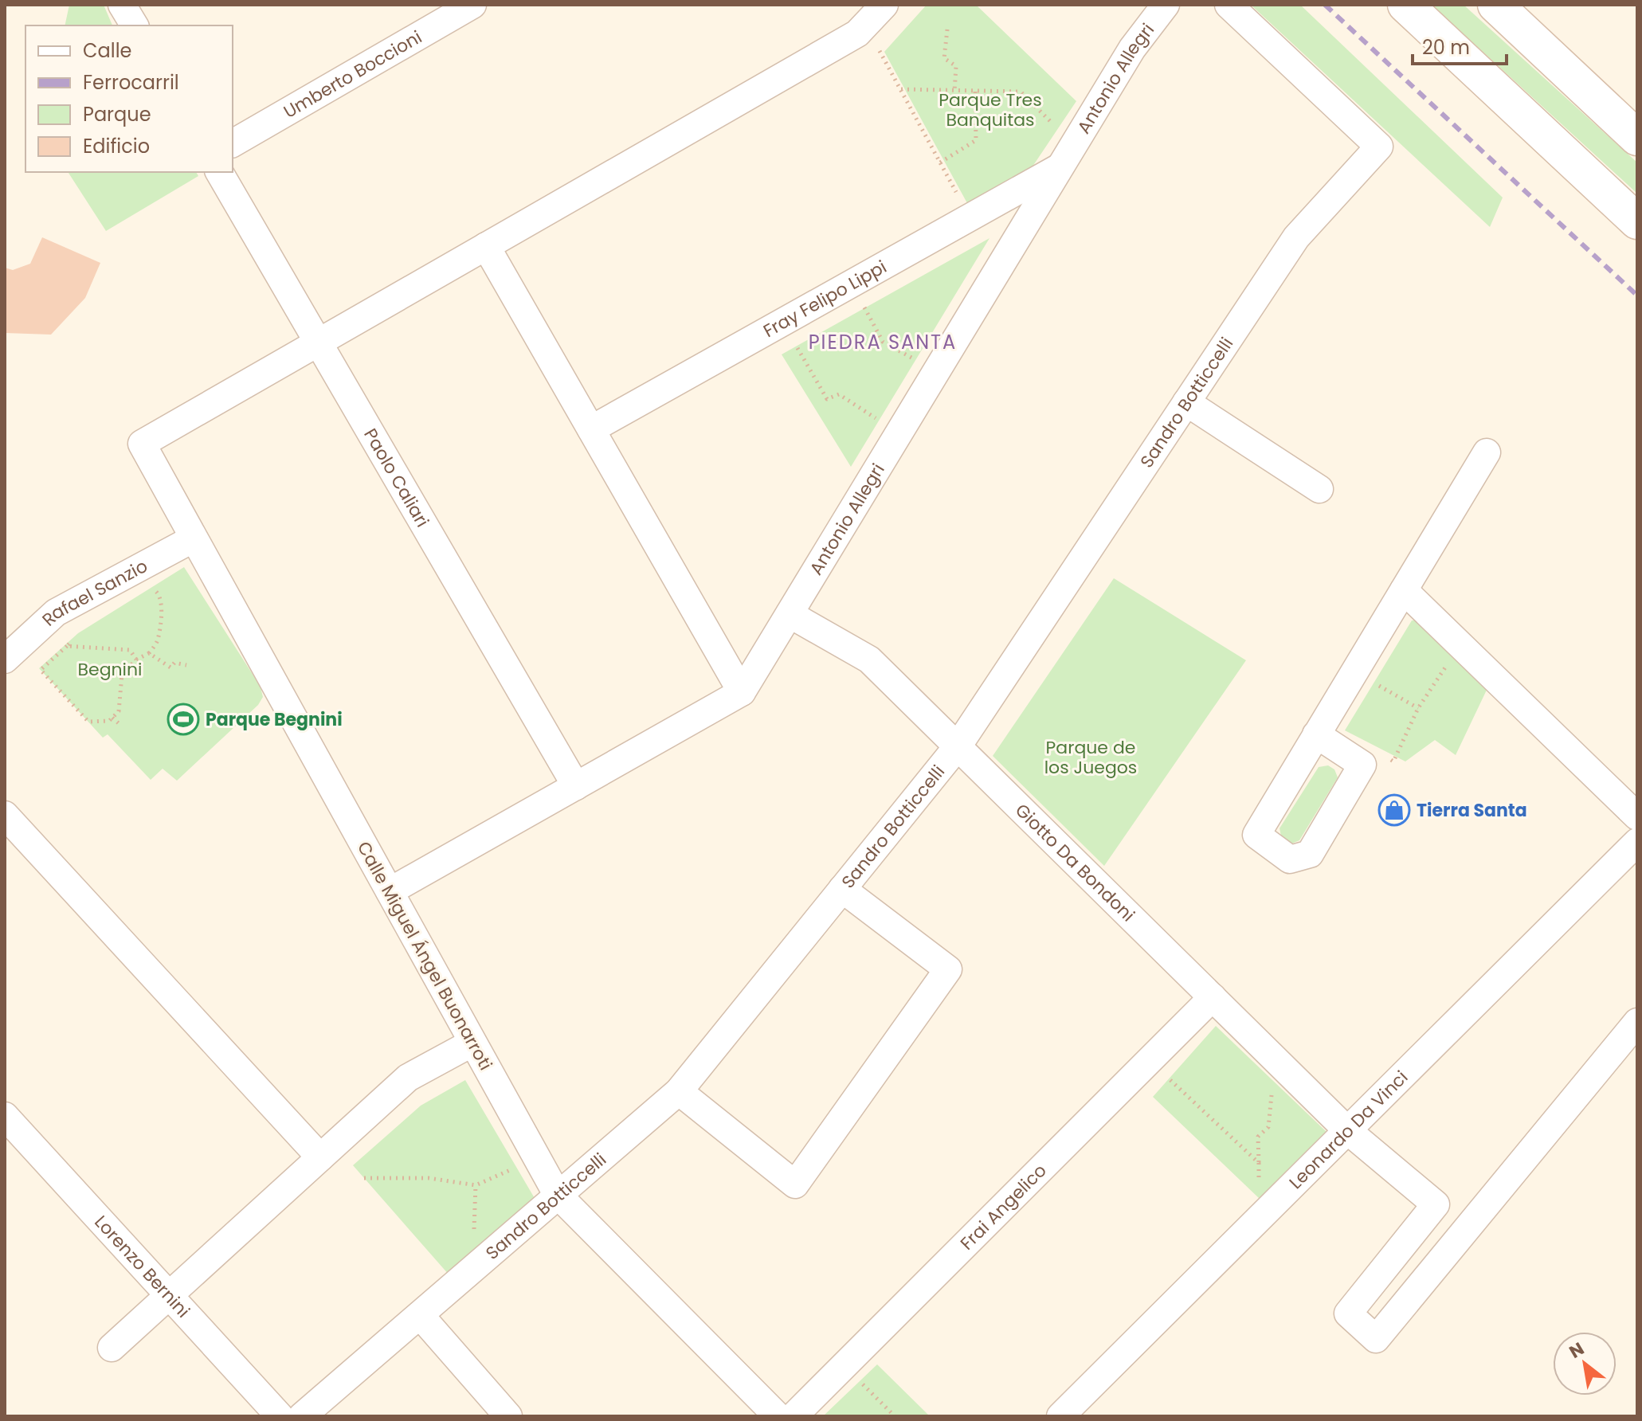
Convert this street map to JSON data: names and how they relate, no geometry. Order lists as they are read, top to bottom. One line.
{"streets":{"street":["Umberto Boccioni","Antonio Allegri","Fray Felipo Lippi","Sandro Botticcelli","Paolo Caliari","Rafael Sanzio","Giotto Da Bondoni","Calle Miguel Ángel Buonarroti","Leonardo Da Vinci","Frai Angelico","Lorenzo Bernini"]},"crossings":[["Antonio Allegri","Fray Felipo Lippi"],["Antonio Allegri","Paolo Caliari"],["Antonio Allegri","Giotto Da Bondoni"],["Antonio Allegri","Calle Miguel Ángel Buonarroti"],["Sandro Botticcelli","Giotto Da Bondoni"],["Sandro Botticcelli","Calle Miguel Ángel Buonarroti"],["Paolo Caliari","Calle Miguel Ángel Buonarroti"],["Rafael Sanzio","Calle Miguel Ángel Buonarroti"],["Giotto Da Bondoni","Leonardo Da Vinci"],["Giotto Da Bondoni","Frai Angelico"]],"districts":["PIEDRA SANTA"],"parks":["Parque Tres Banquitas","Begnini","Parque de los Juegos"],"places":{"sports":["Parque Begnini"],"shop":["Tierra Santa"]},"legend":["Calle","Ferrocarril","Parque","Edificio"],"scale_bar":"20 m","north":"top left"}
